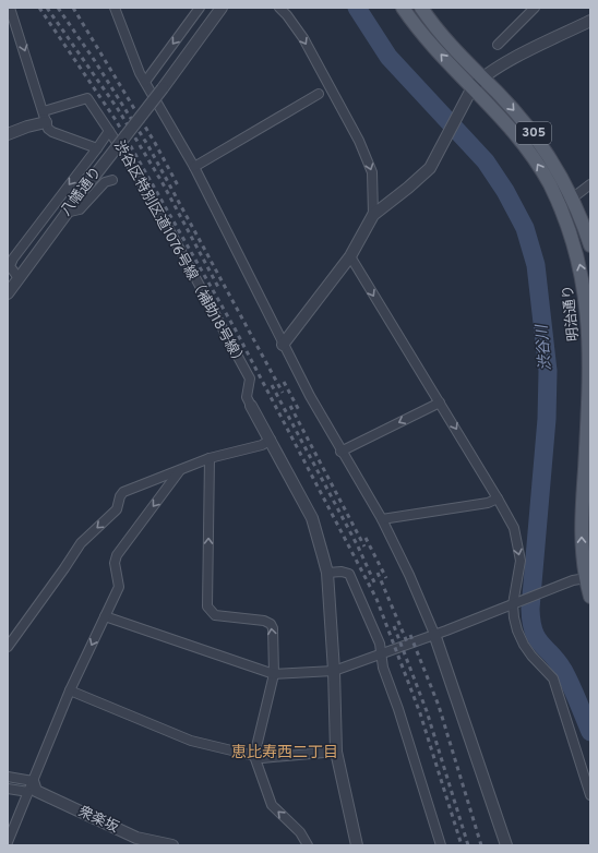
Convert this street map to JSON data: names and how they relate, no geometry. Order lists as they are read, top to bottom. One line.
{"streets":{"main road":["305","明治通り"],"street":["八幡通り","渋谷区特別区道1076号線（補助18号線）","衆楽坂"]},"districts":["恵比寿西二丁目"],"water":["渋谷川"]}
